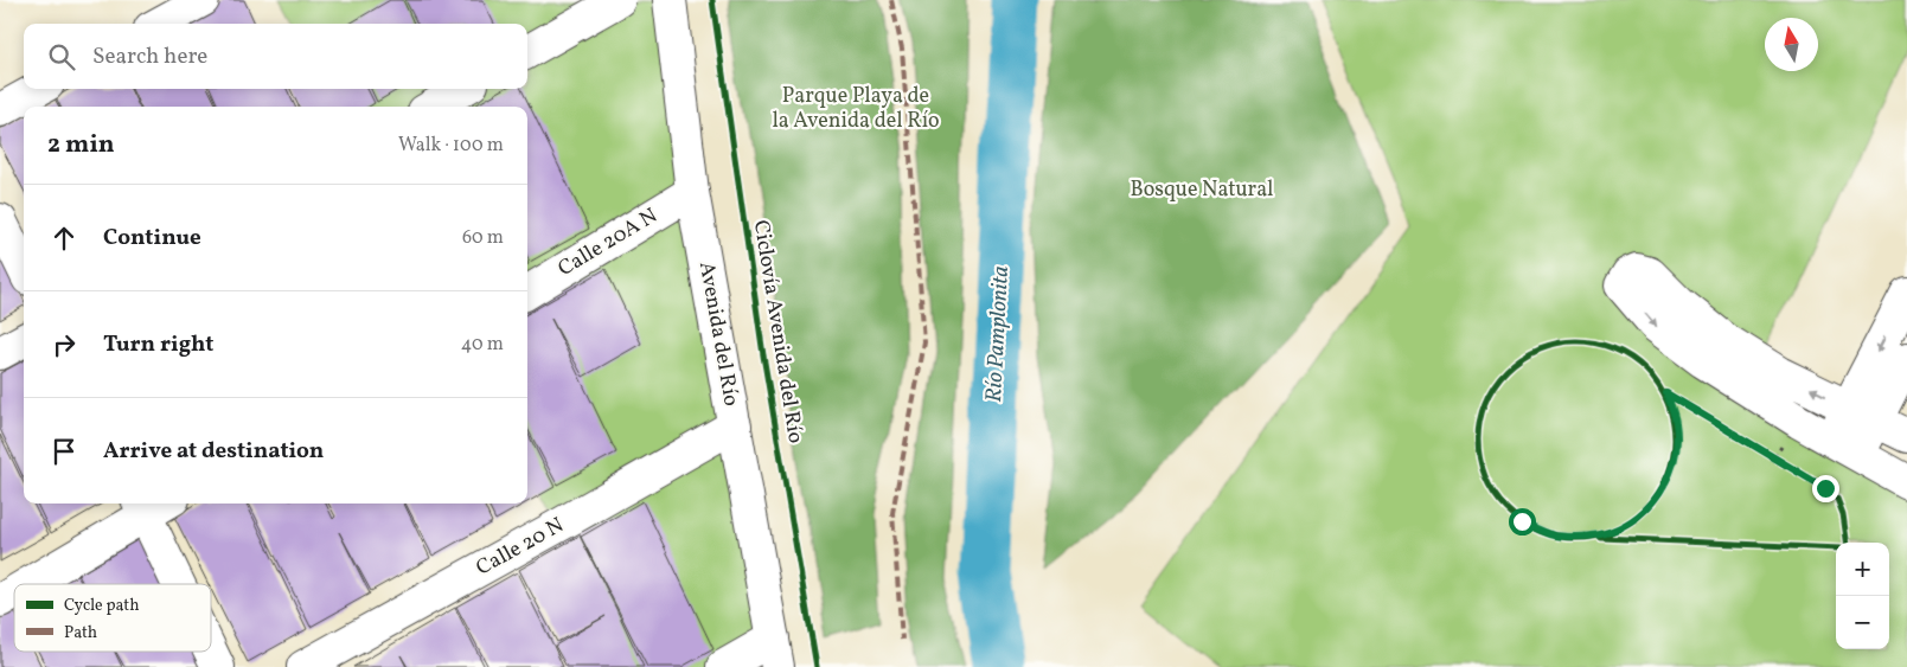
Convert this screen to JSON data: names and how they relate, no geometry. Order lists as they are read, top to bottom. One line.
{"streets":{"street":["Calle 20A N","Avenida del Río","Calle 20 N"],"cycle path":["Ciclovía Avenida del Río"]},"crossings":[["Calle 20A N","Avenida del Río"],["Avenida del Río","Calle 20 N"]],"water":["Río Pamplonita"],"parks":["Parque Playa de la Avenida del Río","Bosque Natural"],"legend":["Cycle path","Path"],"north":"top","page":{"search":"Search here","heading":["2 min","Walk · 100 m"],"list":[["Continue","60 m"],["Turn right","40 m"],"Arrive at destination"],"map_buttons":["+","−"]}}
